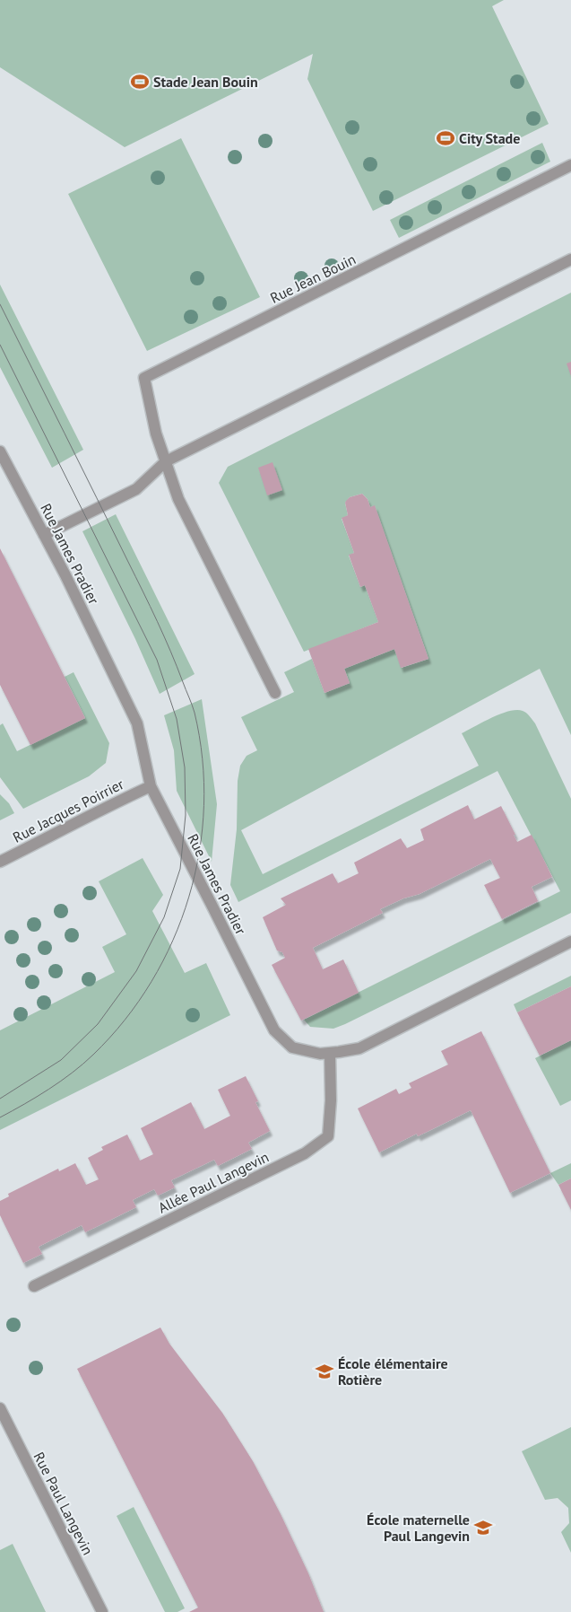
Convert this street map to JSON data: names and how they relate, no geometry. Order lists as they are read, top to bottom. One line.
{"streets":{"street":["Rue Jean Bouin","Rue James Pradier","Rue Jacques Poirrier","Allée Paul Langevin","Rue Paul Langevin"]},"crossings":[["Rue James Pradier","Rue Jacques Poirrier"],["Rue James Pradier","Allée Paul Langevin"]],"places":{"sports":["Stade Jean Bouin","City Stade"],"school or university":["École élémentaire Rotière","École maternelle Paul Langevin"]}}
